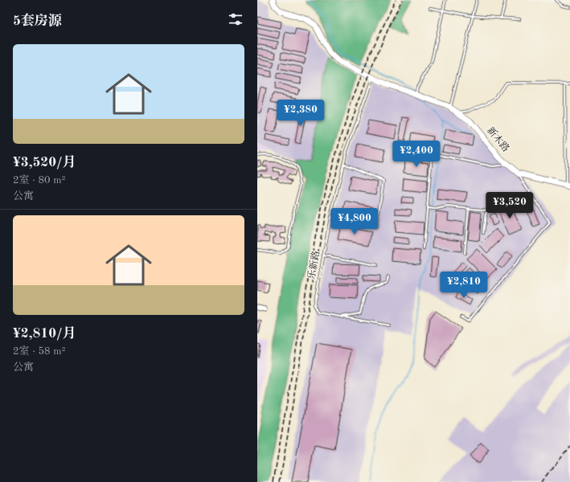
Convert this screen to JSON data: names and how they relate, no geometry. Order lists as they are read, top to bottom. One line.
{"streets":{"street":["新木路"],"lane":["乐新路"]},"crossings":[["新木路","乐新路"]],"page":{"heading":"5套房源","list":[{"name":"¥3,520/月","note":"2室 · 80 m² · 公寓"},{"name":"¥2,810/月","note":"2室 · 58 m² · 公寓"}],"price":["¥2,380","¥2,400","¥3,520","¥4,800","¥2,810"]}}
